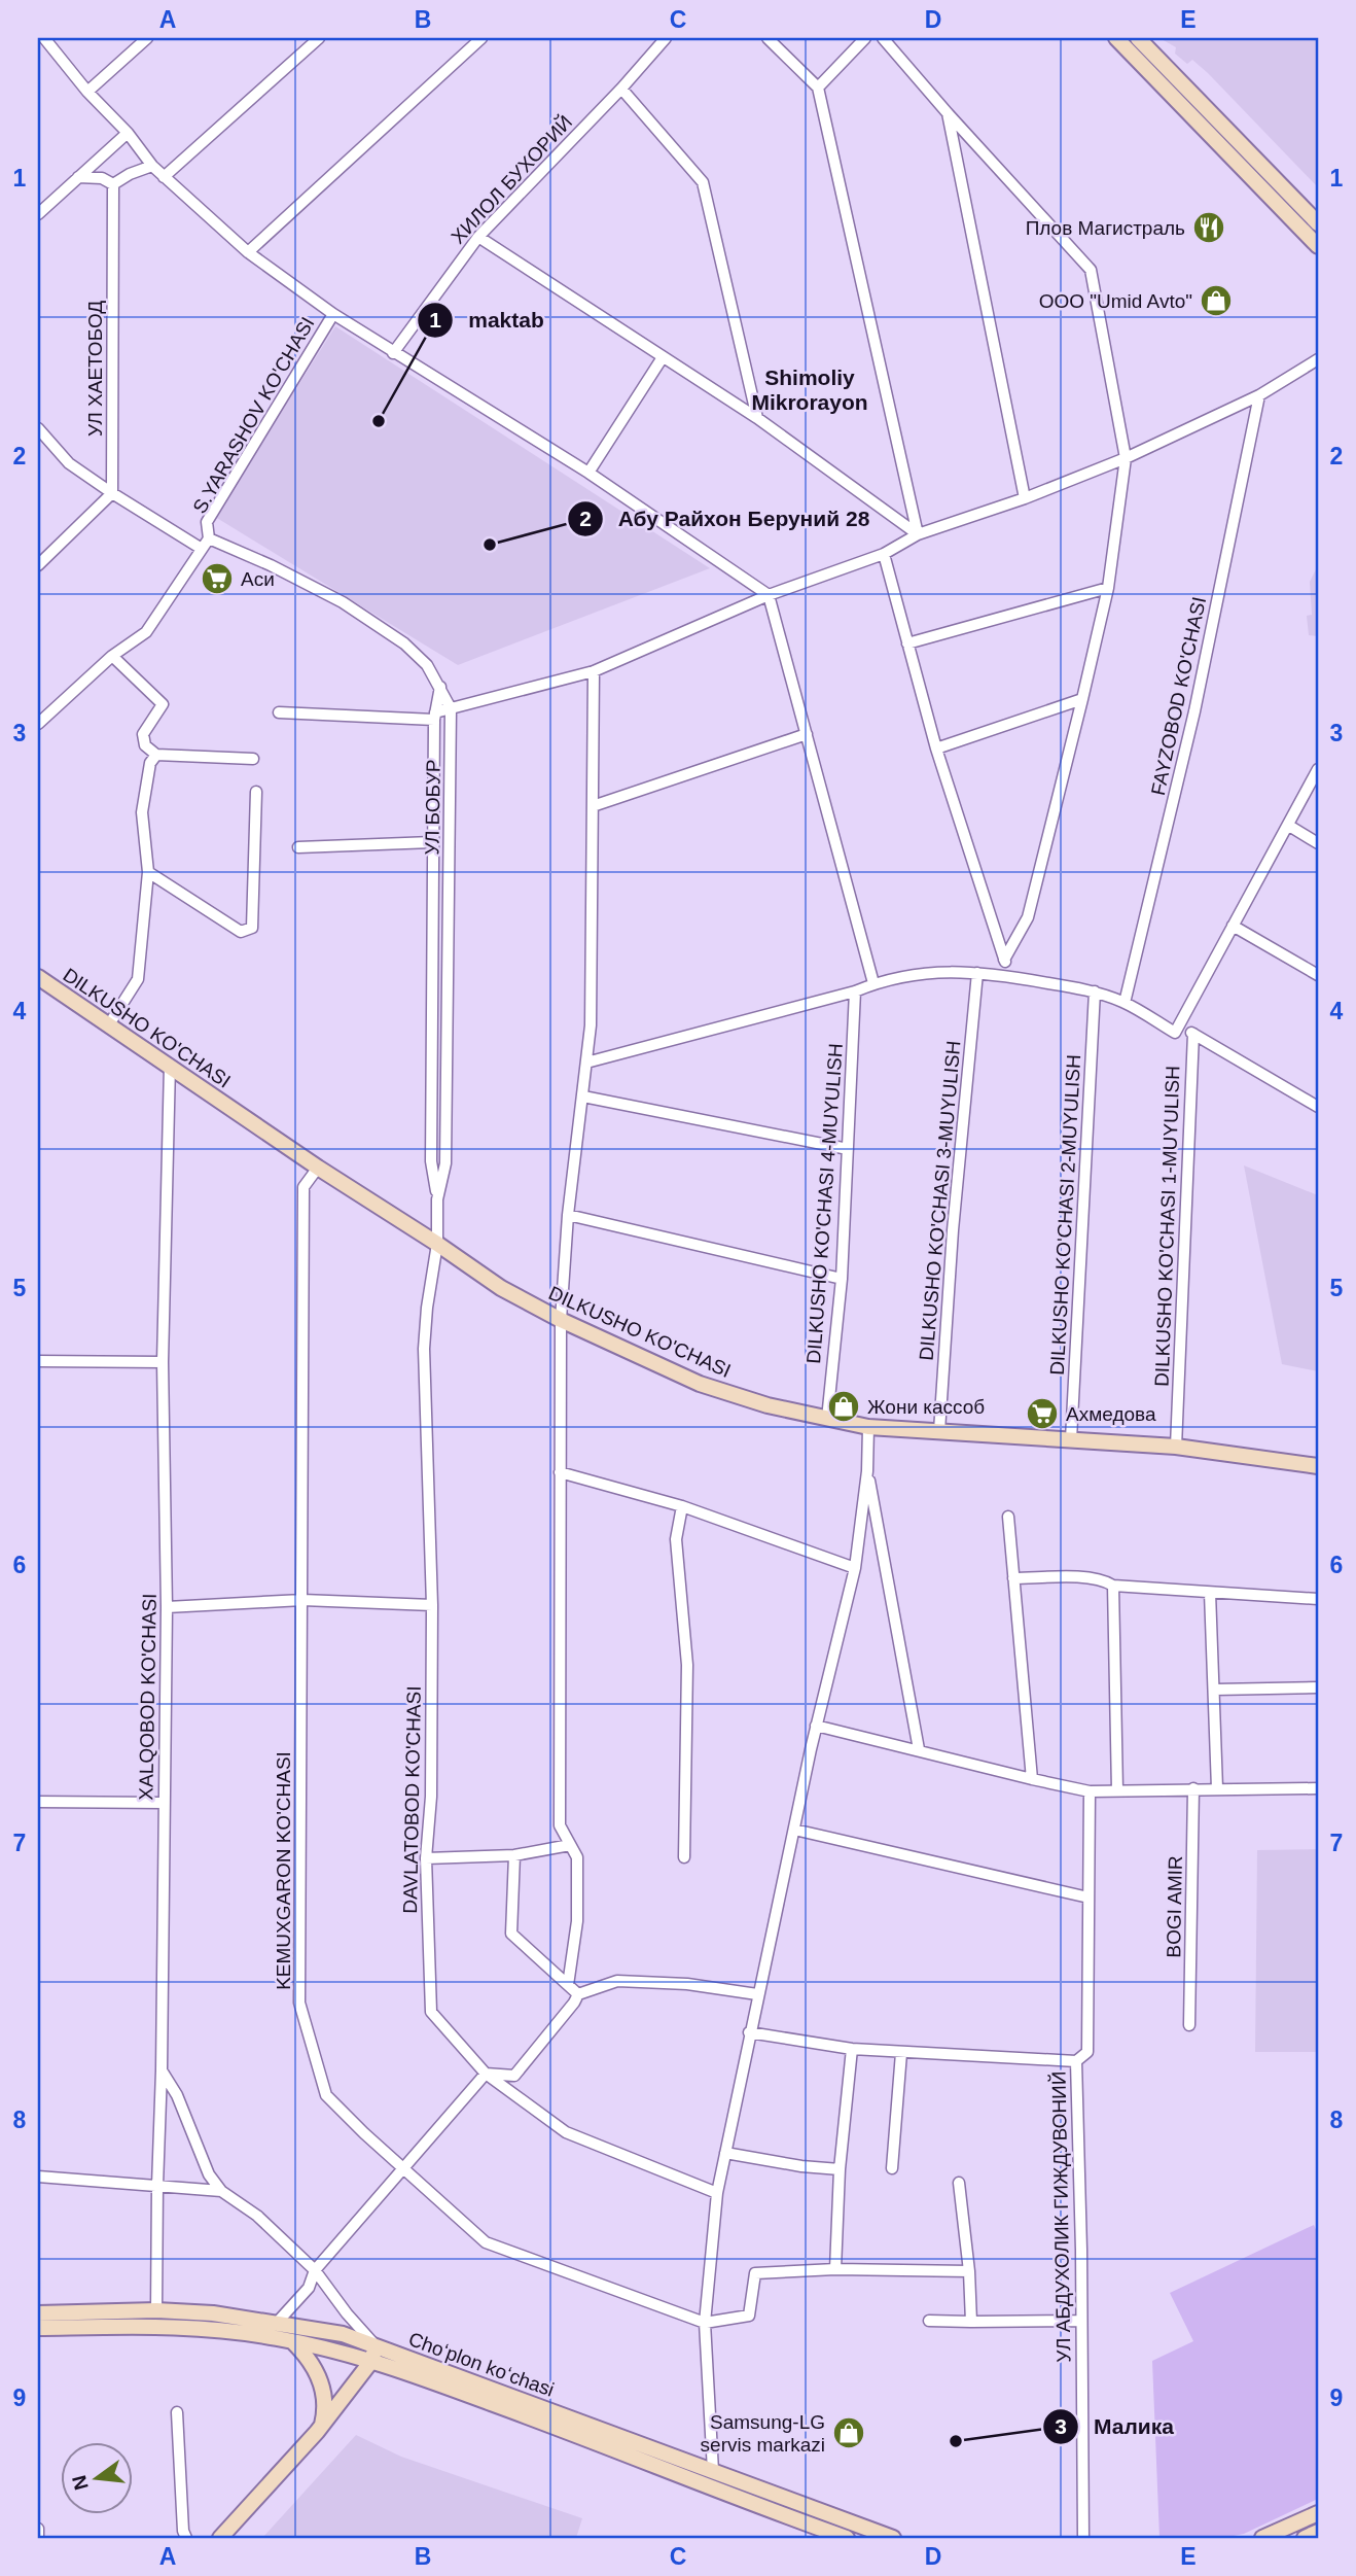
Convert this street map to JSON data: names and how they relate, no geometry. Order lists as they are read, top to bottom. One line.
{"streets":{"main road":["DILKUSHO KO'CHASI","Choʻplon koʻchasi"],"street":["ХИЛОЛ БУХОРИЙ","УЛ ХАЕТОБОД","S.YARASHOV KO'CHASI","FAYZOBOD KO'CHASI","УЛ БОБУР","DILKUSHO KO'CHASI 3-MUYULISH","DILKUSHO KO'CHASI 4-MUYULISH","DILKUSHO KO'CHASI 2-MUYULISH","DILKUSHO KO'CHASI 1-MUYULISH","XALQOBOD KO'CHASI","DAVLATOBOD KO'CHASI","KEMUXGARON KO'CHASI","УЛ АБДУХОЛИК ГИЖДУВОНИЙ"]},"crossings":[["УЛ БОБУР","DILKUSHO KO'CHASI"],["УЛ БОБУР","DAVLATOBOD KO'CHASI"],["DILKUSHO KO'CHASI","DILKUSHO KO'CHASI 3-MUYULISH"],["DILKUSHO KO'CHASI","DILKUSHO KO'CHASI 4-MUYULISH"],["DILKUSHO KO'CHASI","DILKUSHO KO'CHASI 2-MUYULISH"],["DILKUSHO KO'CHASI","DILKUSHO KO'CHASI 1-MUYULISH"],["DILKUSHO KO'CHASI","XALQOBOD KO'CHASI"],["DILKUSHO KO'CHASI","DAVLATOBOD KO'CHASI"],["DILKUSHO KO'CHASI","KEMUXGARON KO'CHASI"],["XALQOBOD KO'CHASI","Choʻplon koʻchasi"]],"districts":["Shimoliy Mikrorayon"],"places":{"restaurant":["Плов Магистраль"],"shop":["ООО \"Umid Avto\"","Жони кассоб","Samsung-LG servis markazi"],"other":["maktab","Абу Райхон Беруний 28","Малика"],"supermarket":["Аси","Ахмедова"]},"north":"left","grid":{"columns":["A","B","C","D","E"],"rows":["1","2","3","4","5","6","7","8","9"]}}
